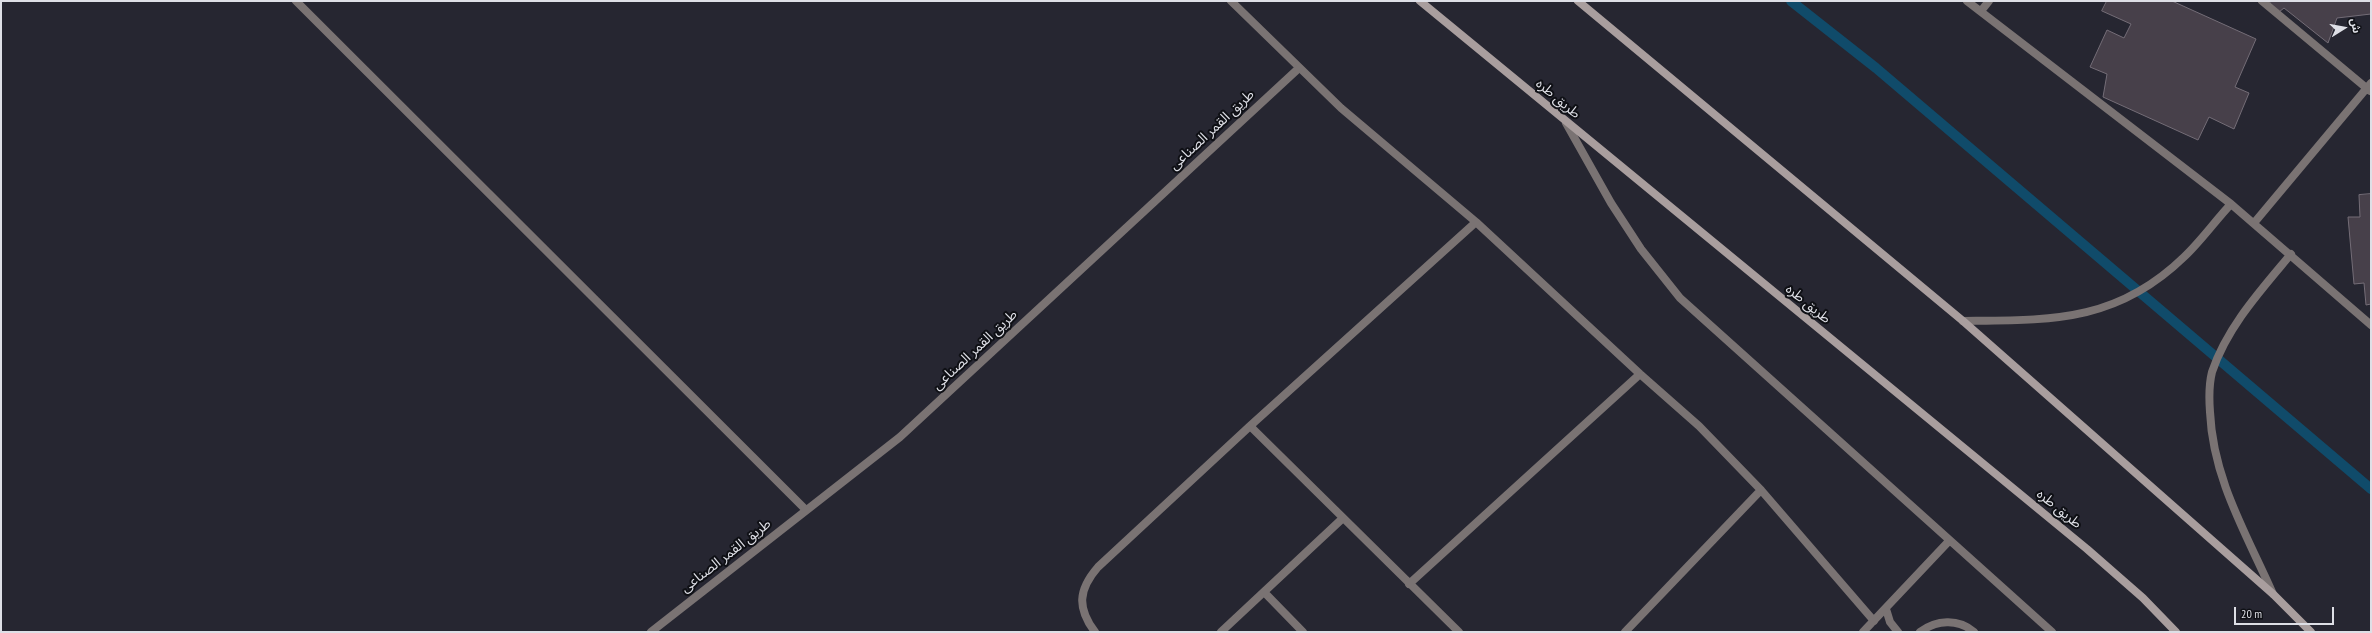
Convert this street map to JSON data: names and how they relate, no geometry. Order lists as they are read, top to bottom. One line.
{"streets":{"main road":["طريق طره"],"street":["طريق القمر الصناعى"]},"scale_bar":"20 m","north":"right"}
